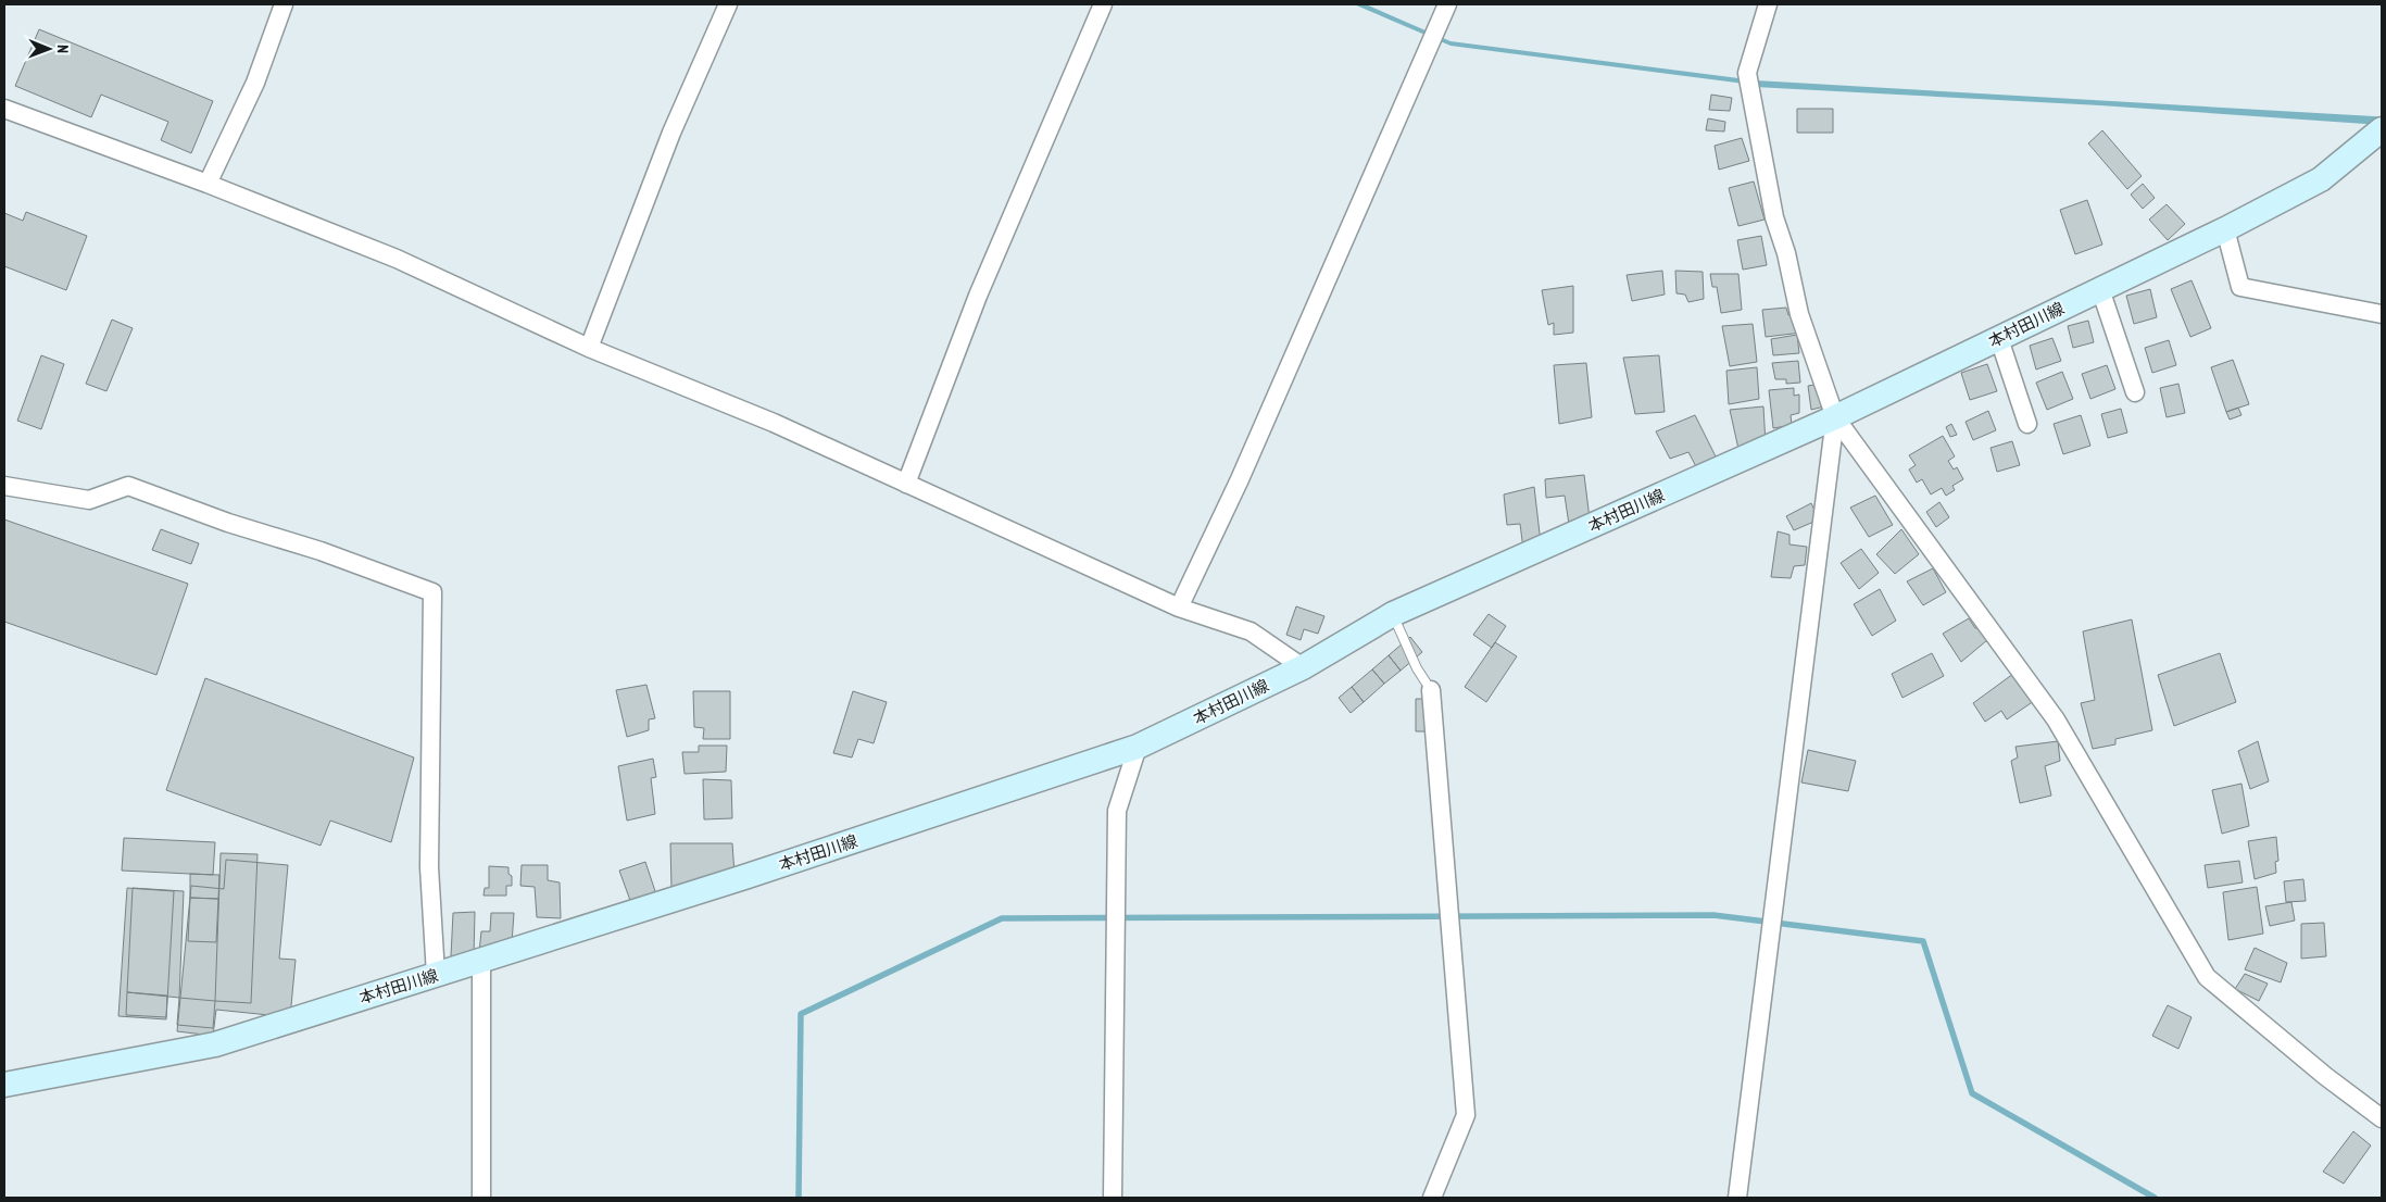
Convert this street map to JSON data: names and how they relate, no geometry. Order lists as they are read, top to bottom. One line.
{"streets":{"main road":["本村田川線"]},"north":"right"}
